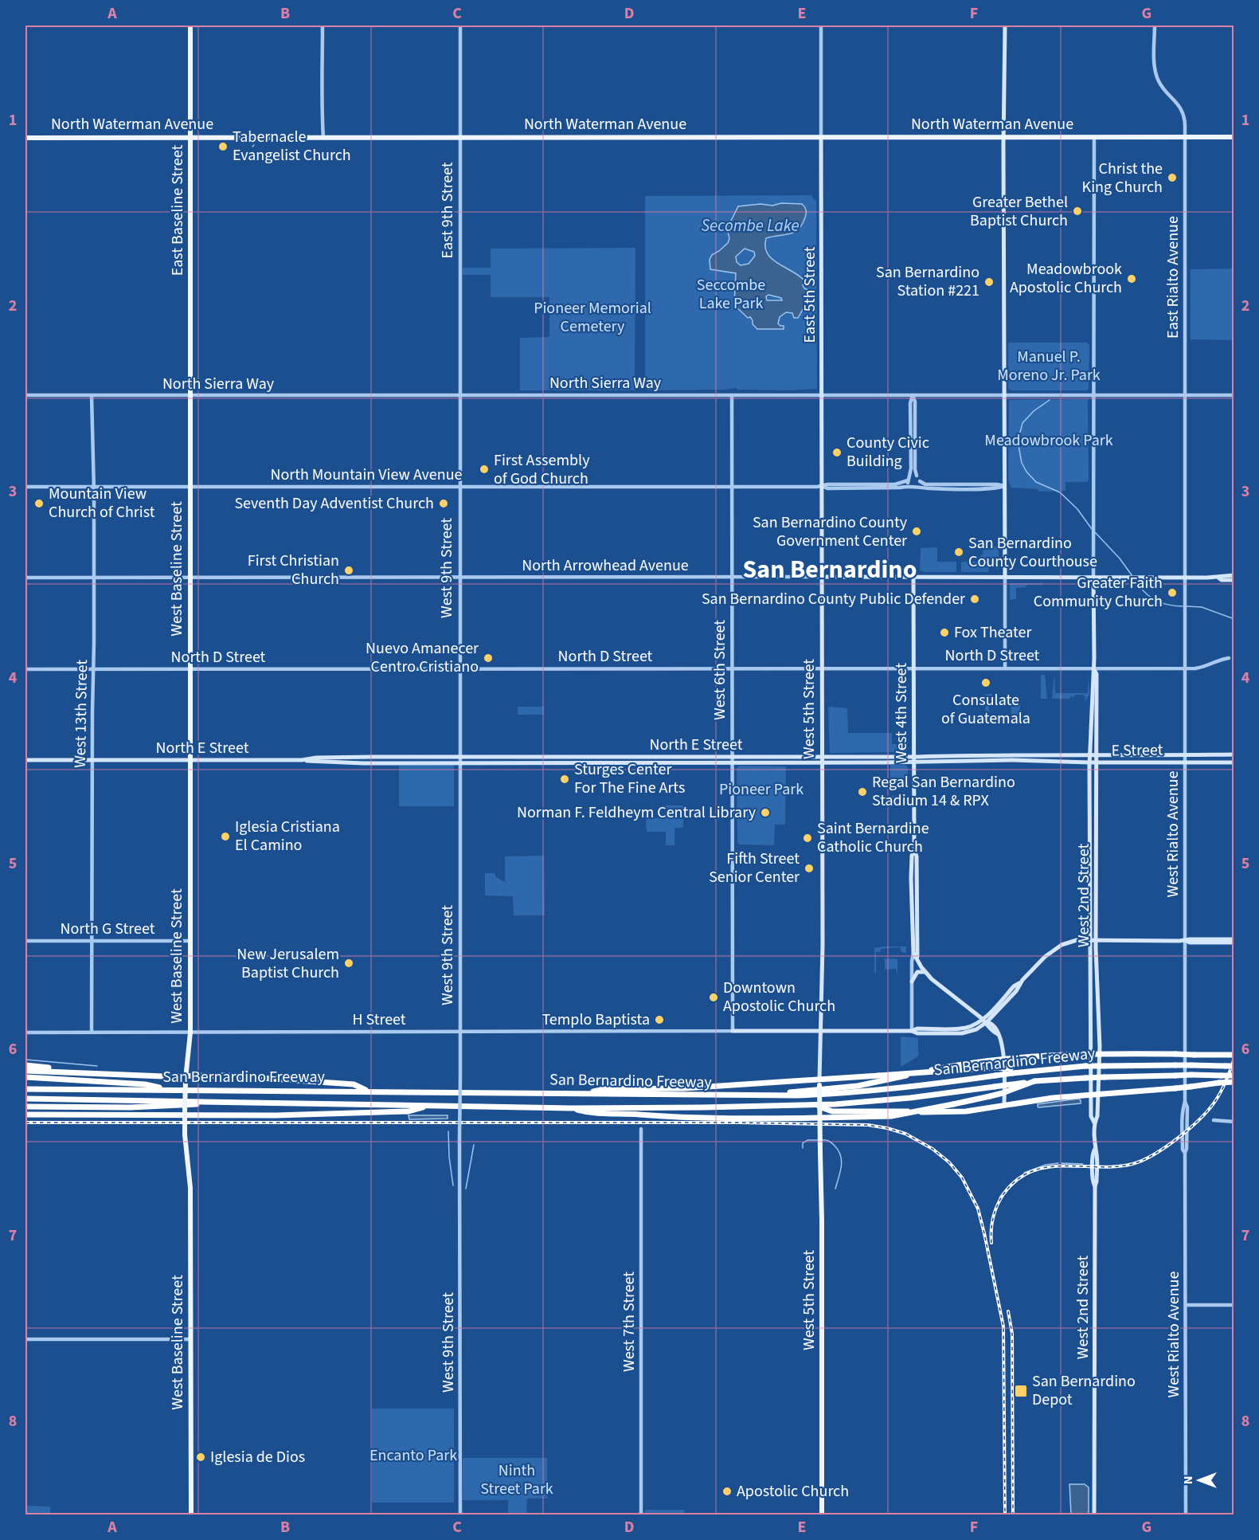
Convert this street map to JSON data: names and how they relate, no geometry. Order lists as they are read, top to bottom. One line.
{"streets":{"highway":["San Bernardino Freeway"],"main road":["North Waterman Avenue","East Baseline Street","East 5th Street","North Arrowhead Avenue","West Baseline Street","West 5th Street","West 4th Street","North E Street","E Street","West 2nd Street"],"street":["East 9th Street","East Rialto Avenue","North Sierra Way","North Mountain View Avenue","West 9th Street","North D Street","West 6th Street","West 13th Street","West Rialto Avenue","North G Street","H Street","West 7th Street"]},"crossings":[["North Waterman Avenue","East Baseline Street"],["North Waterman Avenue","East 9th Street"],["North Waterman Avenue","East Rialto Avenue"],["North Waterman Avenue","East 5th Street"],["North Waterman Avenue","West 2nd Street"],["East Baseline Street","North Sierra Way"],["East Baseline Street","West Baseline Street"],["East 9th Street","North Sierra Way"],["East 9th Street","West 9th Street"],["East Rialto Avenue","North Sierra Way"],["East Rialto Avenue","West Rialto Avenue"],["East 5th Street","North Sierra Way"],["East 5th Street","West 5th Street"],["North Sierra Way","West 9th Street"],["North Sierra Way","West Baseline Street"],["North Sierra Way","West 6th Street"],["North Sierra Way","West 5th Street"],["North Sierra Way","West 13th Street"],["North Sierra Way","West Rialto Avenue"],["North Sierra Way","West 2nd Street"],["North Mountain View Avenue","West 9th Street"],["North Mountain View Avenue","West Baseline Street"],["North Mountain View Avenue","West 6th Street"],["North Mountain View Avenue","West 5th Street"],["North Mountain View Avenue","West 13th Street"],["North Arrowhead Avenue","West 9th Street"],["North Arrowhead Avenue","West Baseline Street"],["North Arrowhead Avenue","West 6th Street"],["North Arrowhead Avenue","West 5th Street"],["North Arrowhead Avenue","West 4th Street"],["North Arrowhead Avenue","West 13th Street"],["North Arrowhead Avenue","West Rialto Avenue"],["North Arrowhead Avenue","West 2nd Street"],["West 9th Street","North D Street"],["West 9th Street","North E Street"],["West 9th Street","H Street"],["West Baseline Street","North D Street"],["West Baseline Street","North E Street"],["West Baseline Street","North G Street"],["West Baseline Street","H Street"],["North D Street","West 6th Street"],["North D Street","West 5th Street"],["North D Street","West 4th Street"],["North D Street","West 13th Street"],["North D Street","West Rialto Avenue"],["North D Street","West 2nd Street"],["West 6th Street","North E Street"],["West 6th Street","H Street"],["West 5th Street","North E Street"],["West 4th Street","North E Street"],["West 13th Street","North E Street"],["West 13th Street","North G Street"],["West 13th Street","H Street"],["North E Street","E Street"],["North E Street","West 2nd Street"],["E Street","West Rialto Avenue"],["E Street","West 2nd Street"]],"districts":["San Bernardino"],"water":["Secombe Lake"],"parks":["Seccombe Lake Park","Pioneer Memorial Cemetery","Manuel P. Moreno Jr. Park","Meadowbrook Park","Pioneer Park","Encanto Park","Ninth Street Park"],"places":{"other":["Tabernacle Evangelist Church","Christ the King Church","Greater Bethel Baptist Church","Meadowbrook Apostolic Church","San Bernardino Station #221","County Civic Building","First Assembly of God Church","Mountain View Church of Christ","Seventh Day Adventist Church","San Bernardino County Government Center","San Bernardino County Courthouse","First Christian Church","Greater Faith Community Church","San Bernardino County Public Defender","Fox Theater","Nuevo Amanecer Centro Cristiano","Consulate of Guatemala","Sturges Center For The Fine Arts","Regal San Bernardino Stadium 14 & RPX","Norman F. Feldheym Central Library","Iglesia Cristiana El Camino","Saint Bernardine Catholic Church","Fifth Street Senior Center","New Jerusalem Baptist Church","Downtown Apostolic Church","Templo Baptista","Iglesia de Dios","Apostolic Church"],"transit":["San Bernardino Depot"]},"north":"left","grid":{"columns":["A","B","C","D","E","F","G"],"rows":["1","2","3","4","5","6","7","8"]}}
